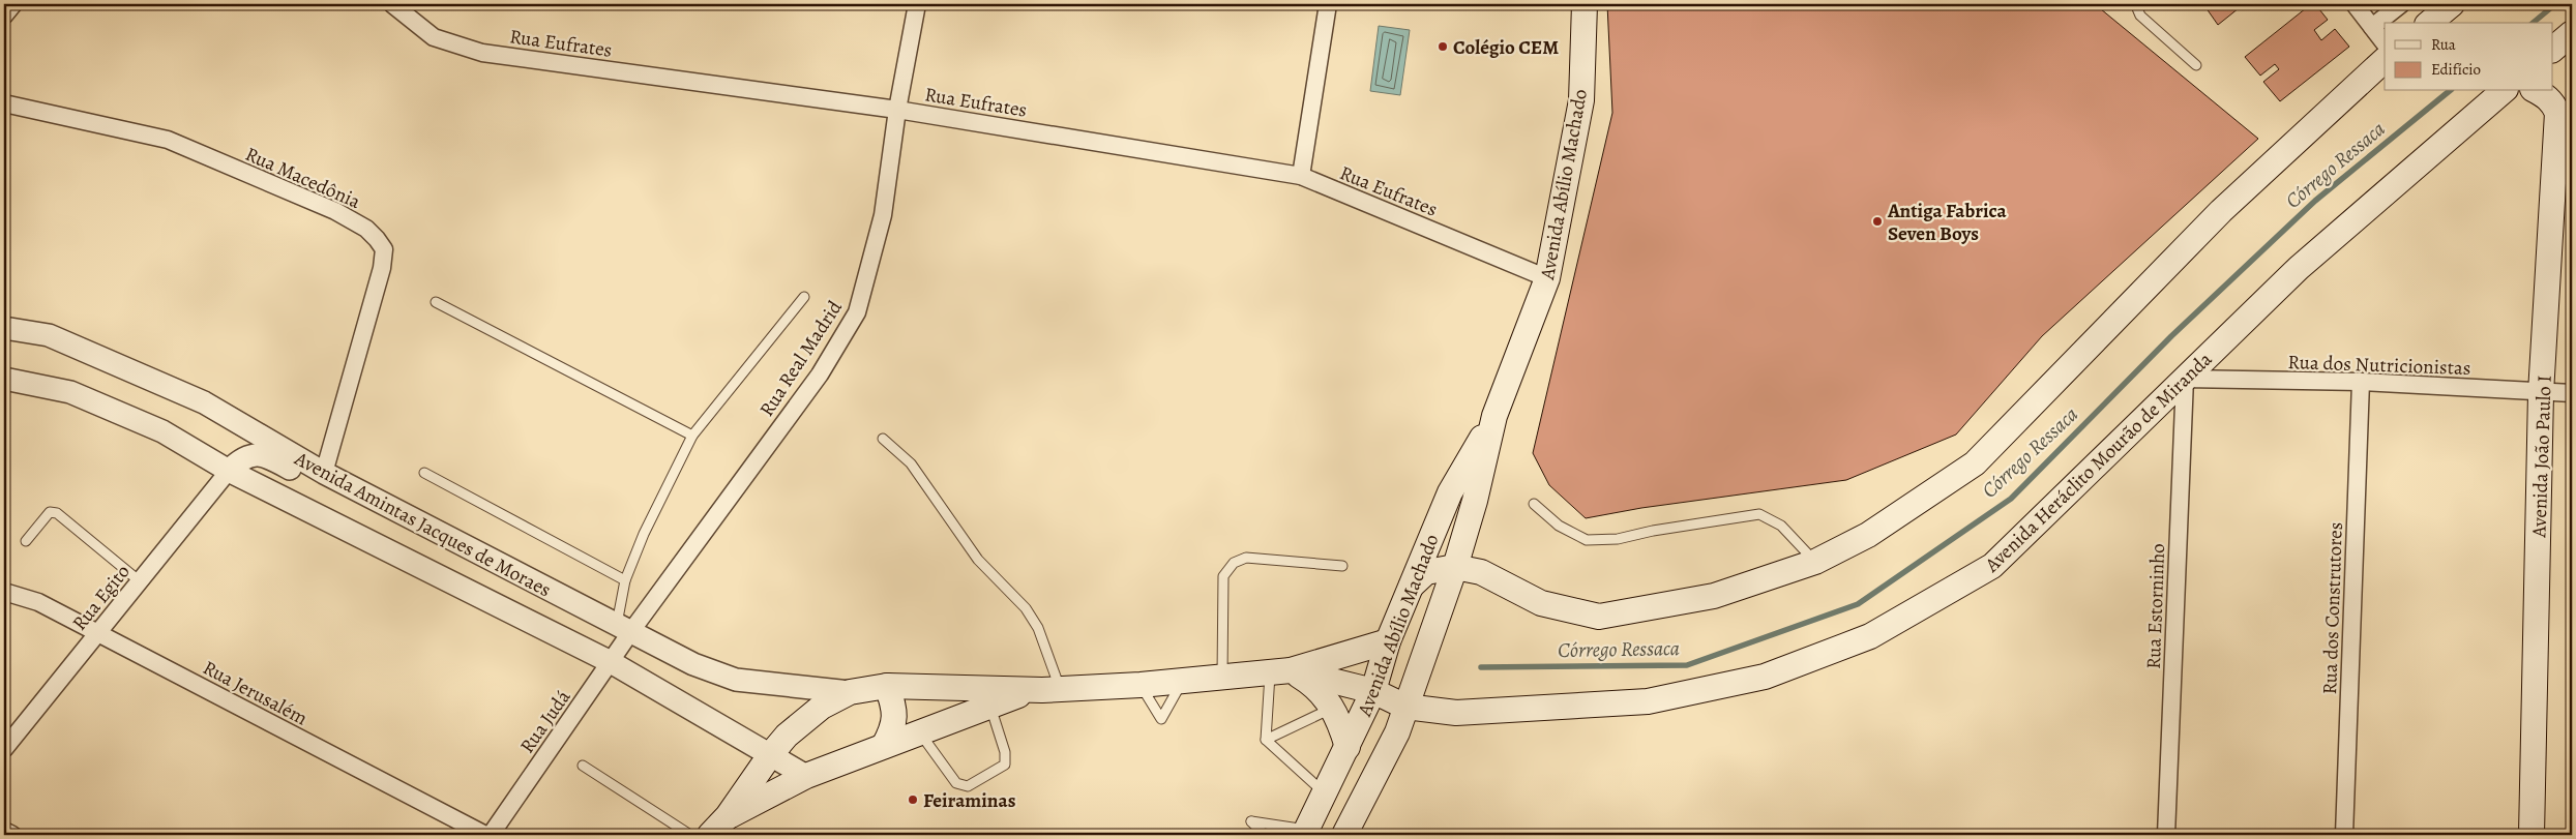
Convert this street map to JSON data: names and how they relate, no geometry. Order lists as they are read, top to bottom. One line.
{"streets":{"main road":["Avenida Abílio Machado","Avenida João Paulo I","Avenida Heráclito Mourão de Miranda"],"street":["Rua Eufrates","Rua Macedônia","Rua Real Madrid","Rua dos Nutricionistas","Avenida Amintas Jacques de Moraes","Rua Egito","Rua Estorninho","Rua dos Construtores","Rua Jerusalém","Rua Judá"]},"crossings":[["Rua Eufrates","Avenida Abílio Machado"],["Rua Eufrates","Rua Real Madrid"],["Rua Macedônia","Avenida Amintas Jacques de Moraes"],["Avenida Abílio Machado","Avenida Heráclito Mourão de Miranda"],["Rua Real Madrid","Avenida Amintas Jacques de Moraes"],["Rua Real Madrid","Rua Judá"],["Rua dos Nutricionistas","Avenida João Paulo I"],["Rua dos Nutricionistas","Avenida Heráclito Mourão de Miranda"],["Rua dos Nutricionistas","Rua Estorninho"],["Rua dos Nutricionistas","Rua dos Construtores"],["Avenida Heráclito Mourão de Miranda","Rua Estorninho"],["Avenida Amintas Jacques de Moraes","Rua Egito"],["Avenida Amintas Jacques de Moraes","Rua Judá"],["Rua Egito","Rua Jerusalém"]],"water":["Córrego Ressaca"],"places":["Colégio CEM","Antiga Fabrica Seven Boys","Feiraminas"],"legend":["Rua","Edifício"]}
